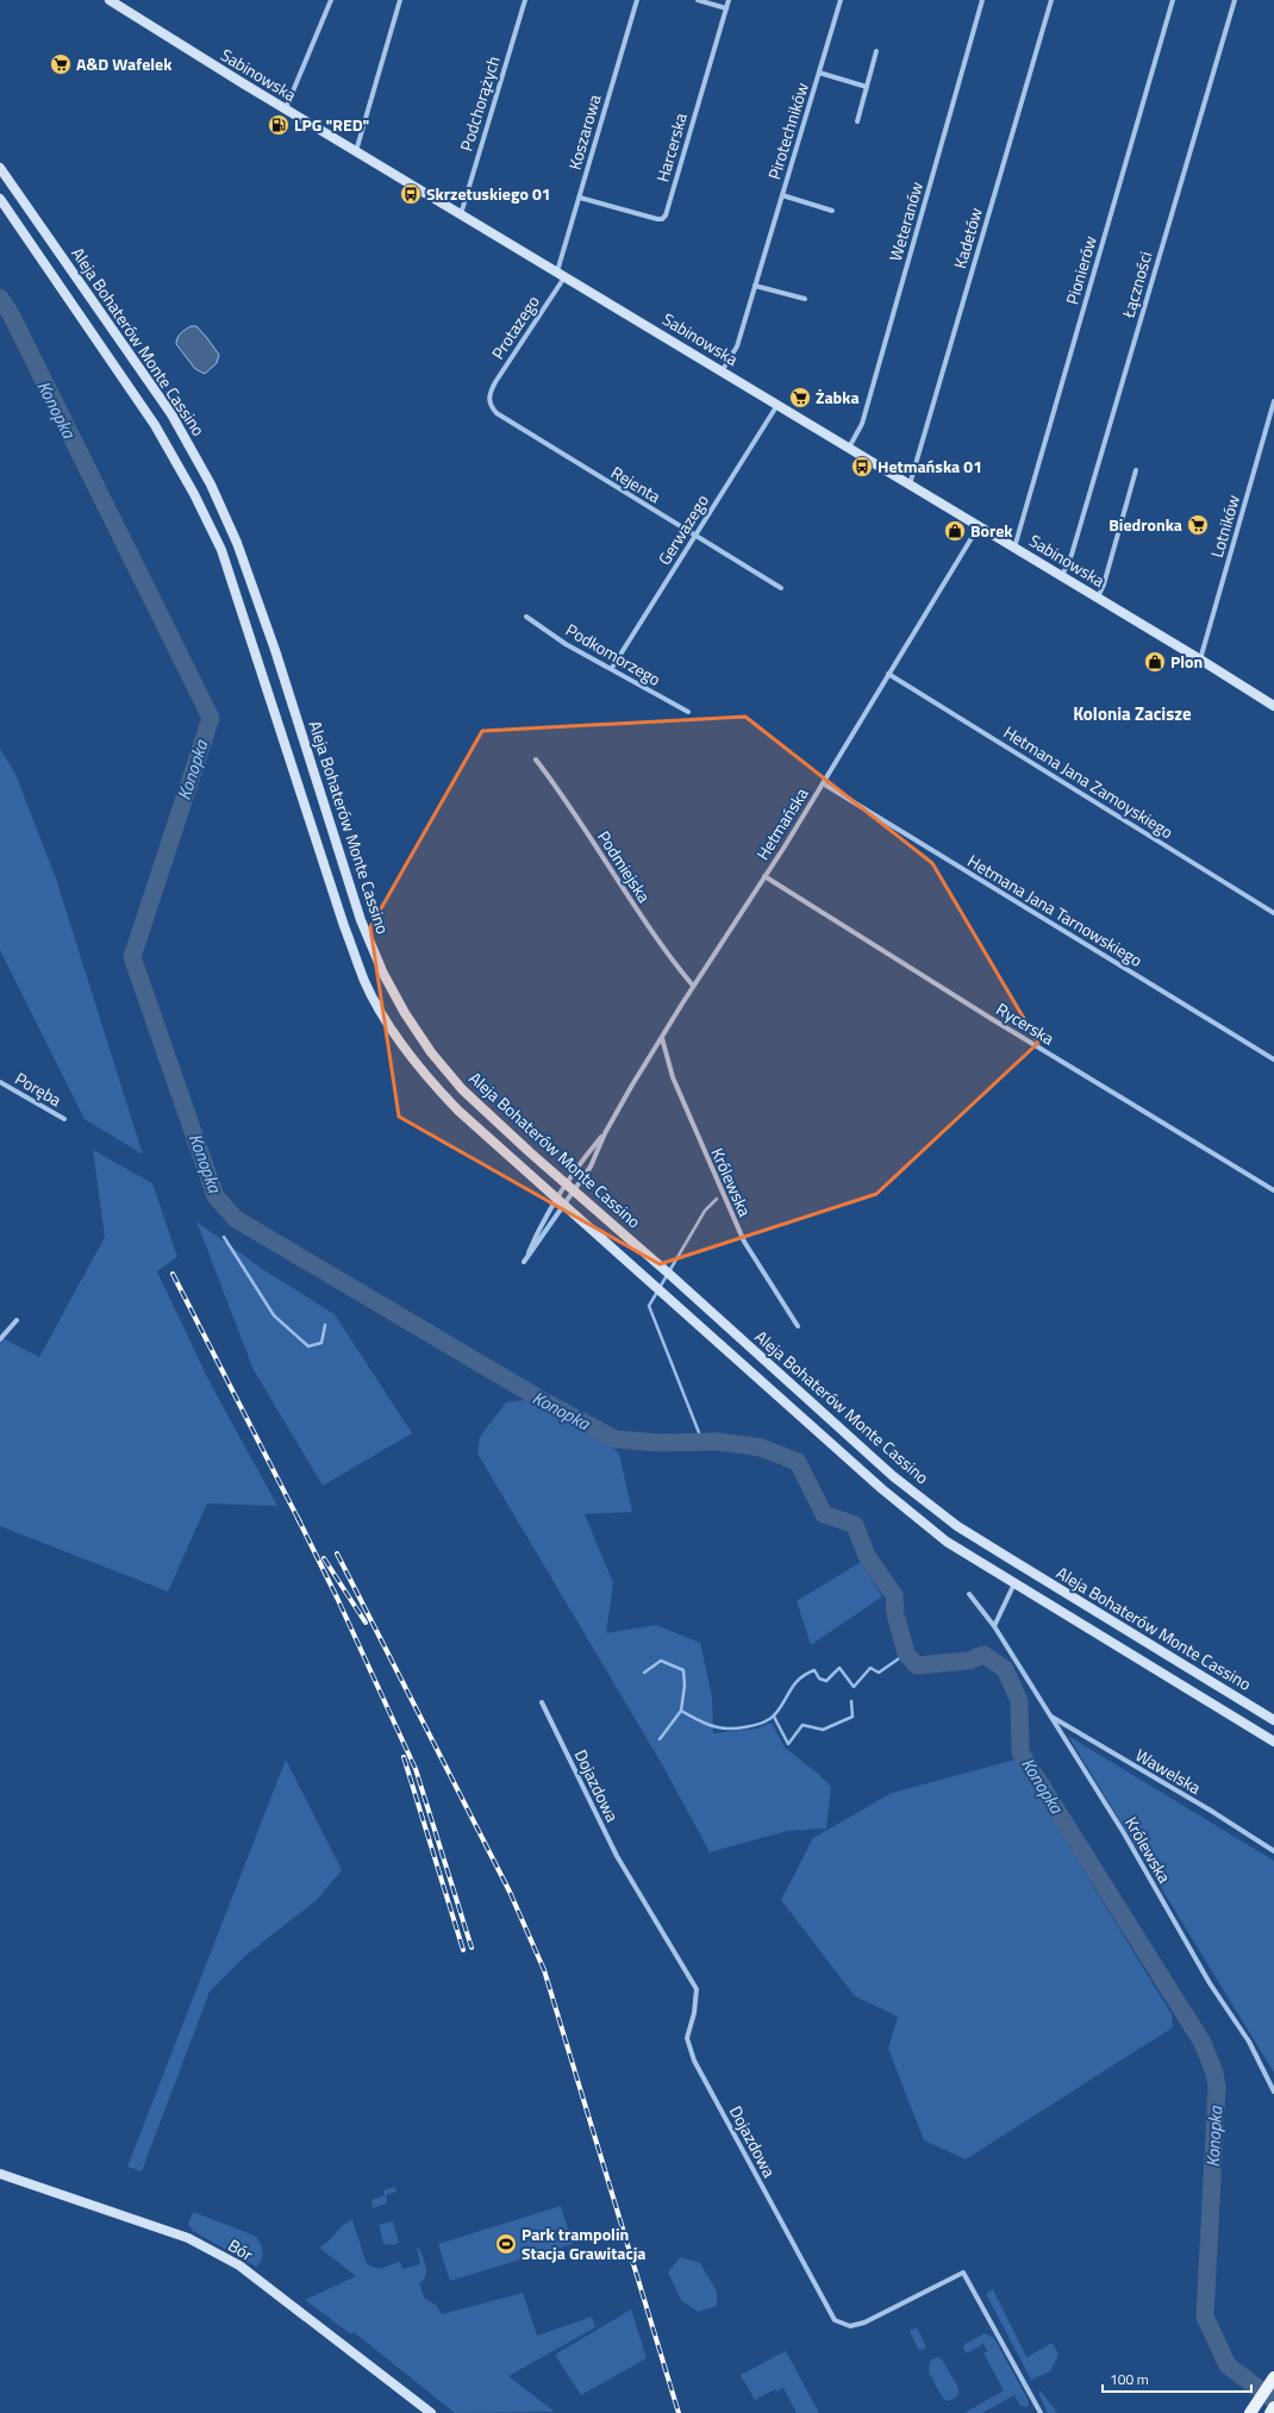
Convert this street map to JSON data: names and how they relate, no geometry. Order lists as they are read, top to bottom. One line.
{"streets":{"main road":["Sabinowska","Aleja Bohaterów Monte Cassino","Bór"],"street":["Podchorążych","Pirotechników","Koszarowa","Harcerska","Weteranów","Kadetów","Pionierów","Łączności","Protazego","Rejenta","Lotników","Gerwazego","Podkomorzego","Hetmana Jana Zamoyskiego","Hetmańska","Podmiejska","Hetmana Jana Tarnowskiego","Rycerska","Poręba","Królewska","Wawelska","Dojazdowa"]},"crossings":[["Sabinowska","Podchorążych"],["Sabinowska","Pirotechników"],["Sabinowska","Koszarowa"],["Sabinowska","Weteranów"],["Sabinowska","Kadetów"],["Sabinowska","Pionierów"],["Sabinowska","Łączności"],["Sabinowska","Protazego"],["Sabinowska","Lotników"],["Sabinowska","Gerwazego"],["Sabinowska","Hetmańska"],["Koszarowa","Harcerska"],["Koszarowa","Protazego"],["Protazego","Rejenta"],["Aleja Bohaterów Monte Cassino","Hetmańska"],["Rejenta","Gerwazego"],["Gerwazego","Podkomorzego"],["Hetmana Jana Zamoyskiego","Hetmańska"],["Hetmańska","Podmiejska"],["Hetmańska","Hetmana Jana Tarnowskiego"],["Hetmańska","Rycerska"],["Hetmańska","Królewska"],["Królewska","Wawelska"]],"districts":["Kolonia Zacisze"],"water":["Konopka"],"places":{"supermarket":["A&D Wafelek","Żabka","Biedronka"],"fuel station":["LPG \"RED\""],"bus stop":["Skrzetuskiego 01","Hetmańska 01"],"shop":["Borek","Plon"],"sports":["Park trampolin Stacja Grawitacja"]},"scale_bar":"100 m"}
